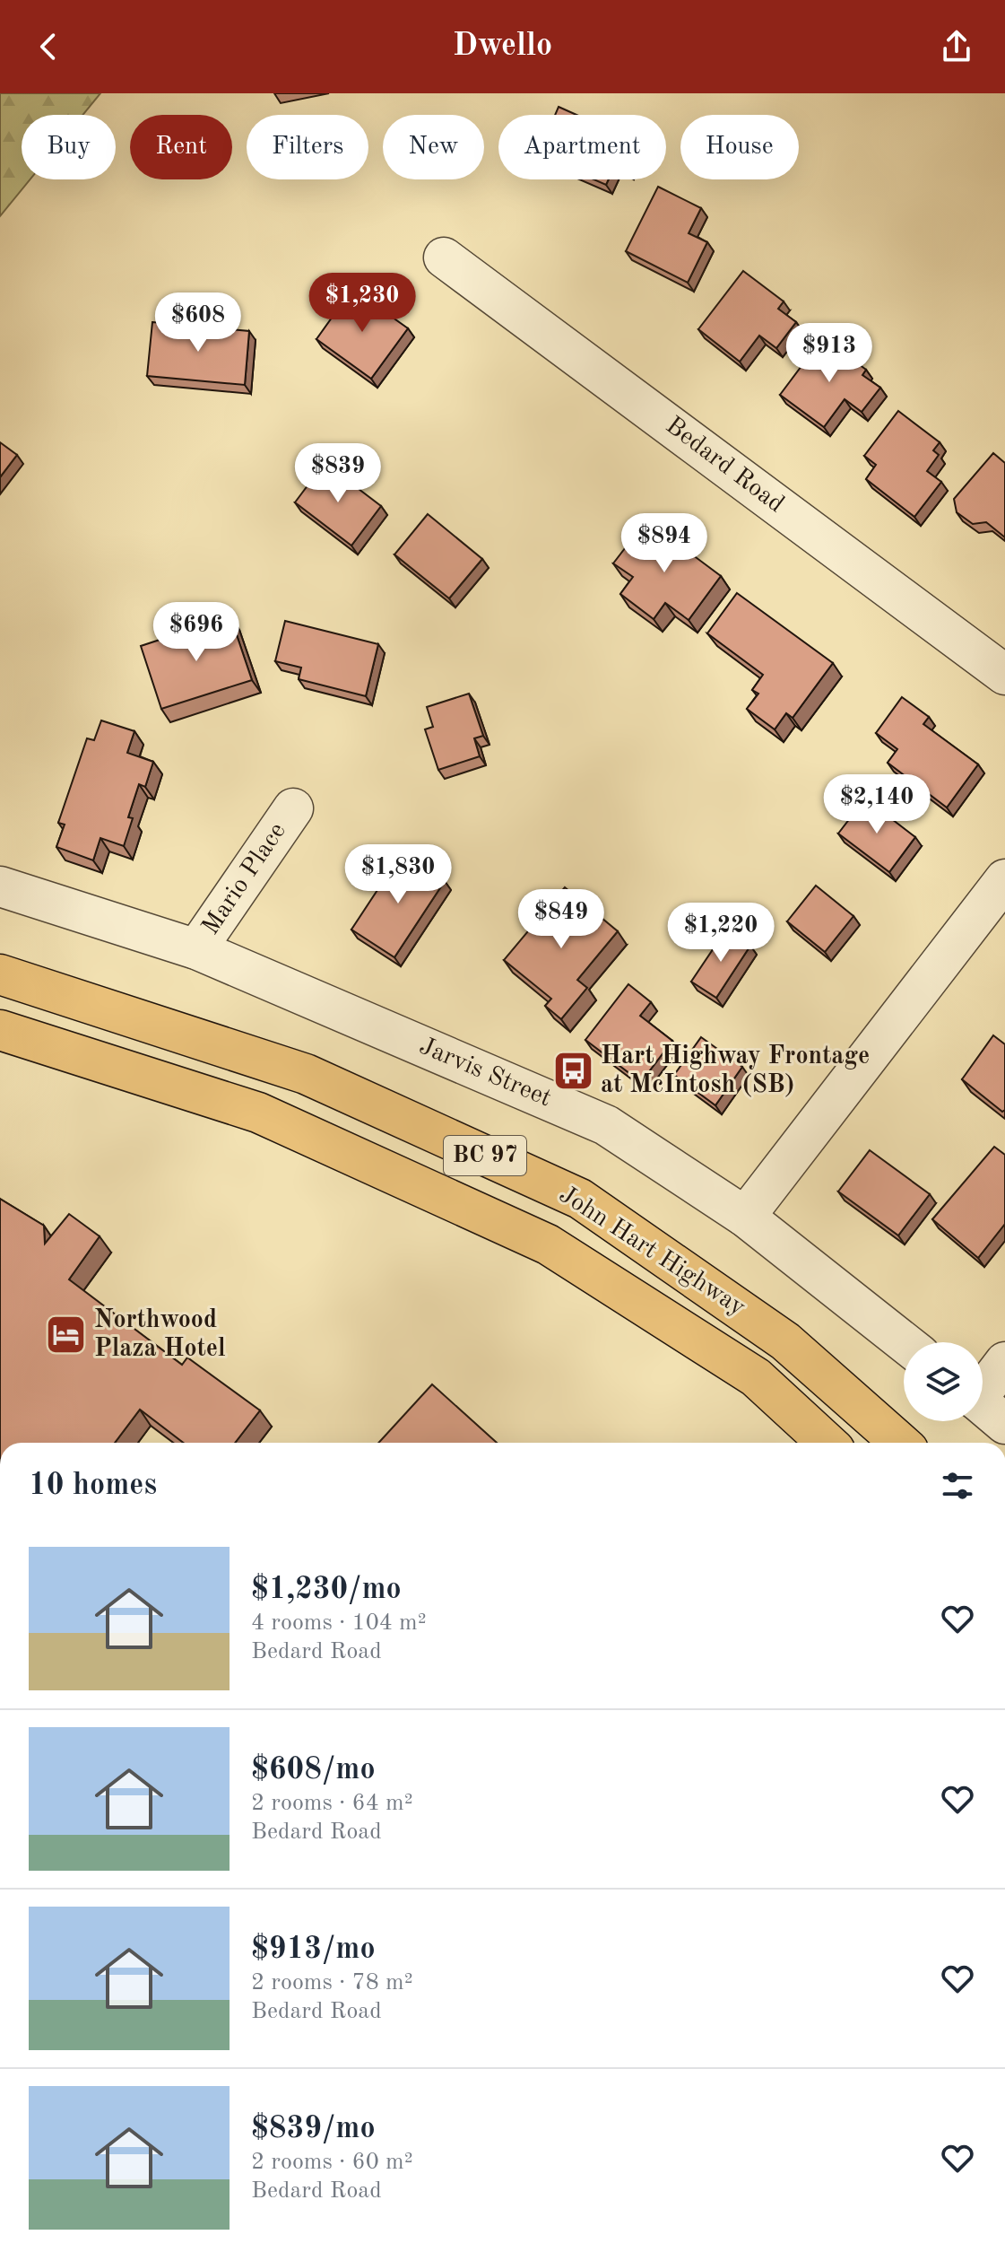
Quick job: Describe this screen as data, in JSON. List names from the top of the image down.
{
  "streets": {
    "highway": ["BC 97", "John Hart Highway"],
    "street": ["Bedard Road", "Mario Place", "Jarvis Street"]
  },
  "crossings": [
    ["Mario Place", "Jarvis Street"]
  ],
  "places": {
    "bus stop": ["Hart Highway Frontage at McIntosh (SB)"],
    "hotel": ["Northwood Plaza Hotel"]
  },
  "page": {
    "header": "Dwello",
    "chip": [
      "Buy",
      "Rent",
      "Filters",
      "New",
      "Apartment",
      "House"
    ],
    "price": [
      "$1,230",
      "$608",
      "$913",
      "$839",
      "$894",
      "$696",
      "$2,140",
      "$1,830",
      "$849",
      "$1,220"
    ],
    "heading": "10 homes",
    "list": [
      {
        "name": "$1,230/mo",
        "note": "4 rooms · 104 m² · Bedard Road"
      },
      {
        "name": "$608/mo",
        "note": "2 rooms · 64 m² · Bedard Road"
      },
      {
        "name": "$913/mo",
        "note": "2 rooms · 78 m² · Bedard Road"
      },
      {
        "name": "$839/mo",
        "note": "2 rooms · 60 m² · Bedard Road"
      }
    ]
  }
}
